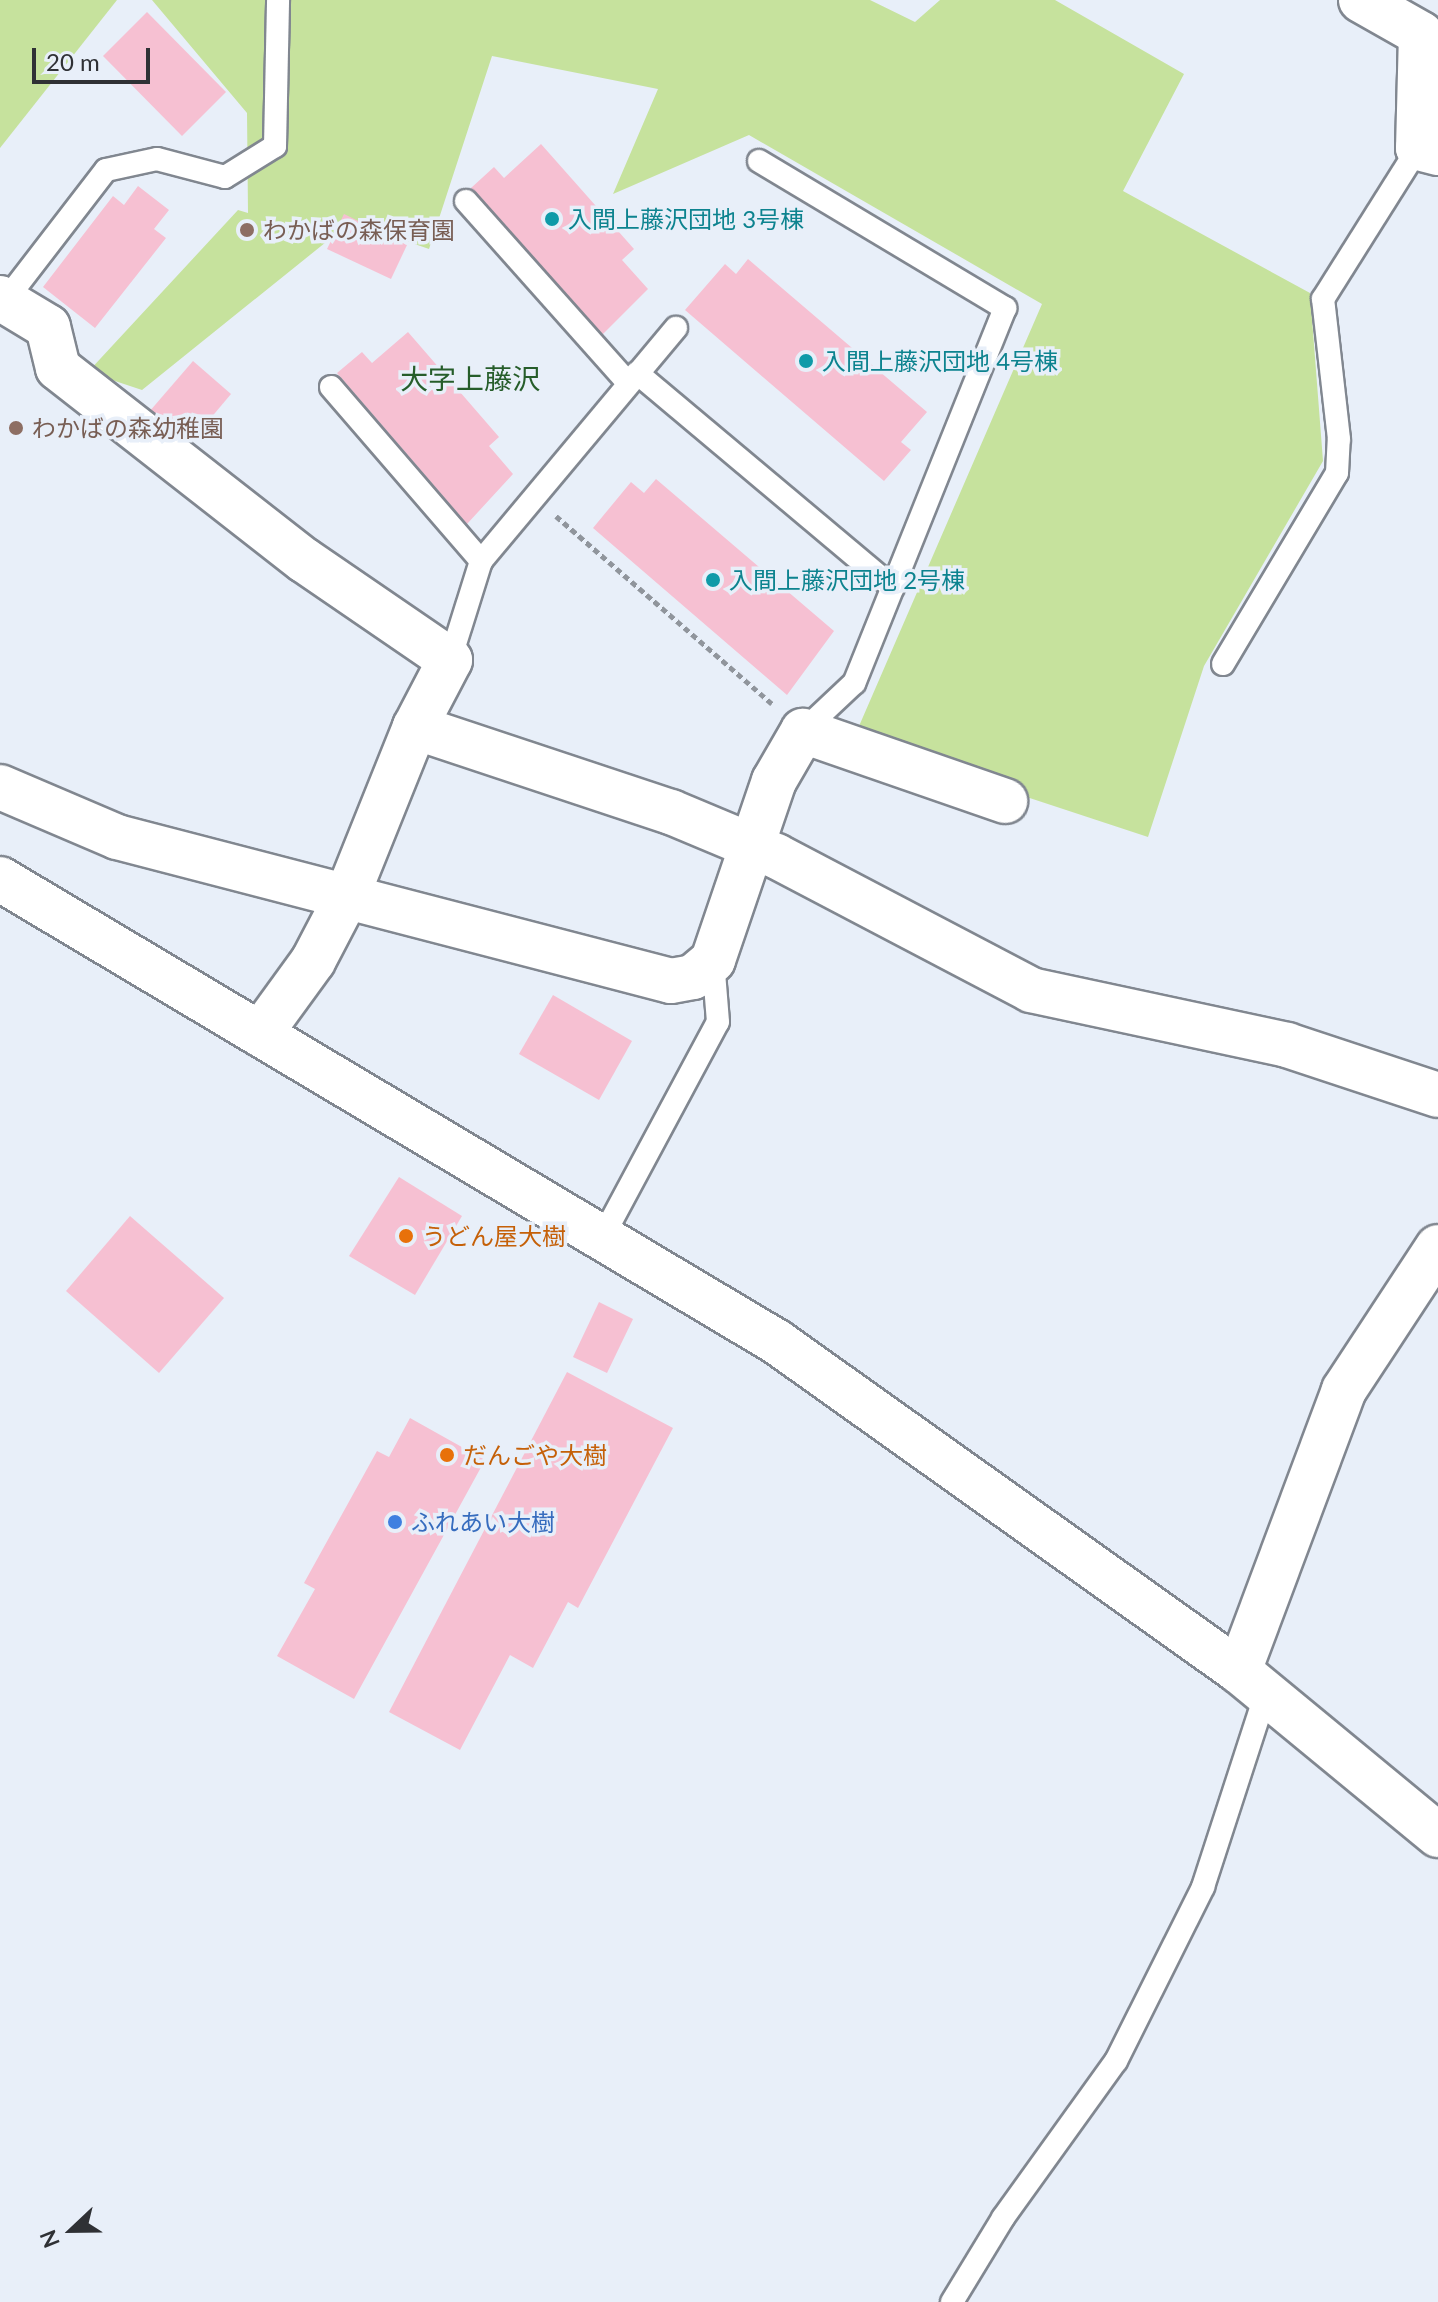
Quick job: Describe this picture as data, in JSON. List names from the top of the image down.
{
  "districts": ["大字上藤沢"],
  "places": [
    "入間上藤沢団地 3号棟",
    "わかばの森保育園",
    "入間上藤沢団地 4号棟",
    "わかばの森幼稚園",
    "入間上藤沢団地 2号棟",
    "うどん屋大樹",
    "だんごや大樹",
    "ふれあい大樹"
  ],
  "scale_bar": "20 m",
  "north": "left"
}
